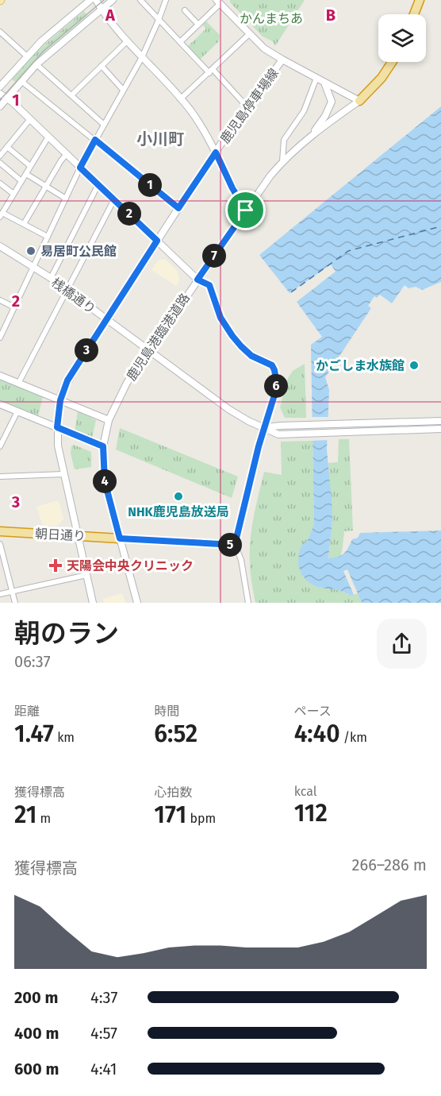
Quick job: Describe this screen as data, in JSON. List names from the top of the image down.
{
  "streets": {
    "highway": ["朝日通り"],
    "main road": ["鹿児島停車場線"],
    "street": ["桟橋通り", "鹿児島港臨港道路"]
  },
  "crossings": [
    ["鹿児島停車場線", "桟橋通り"],
    ["鹿児島停車場線", "朝日通り"],
    ["桟橋通り", "鹿児島港臨港道路"],
    ["鹿児島港臨港道路", "朝日通り"]
  ],
  "districts": ["小川町"],
  "parks": ["かんまちあ"],
  "places": {
    "other": ["易居町公民館", "かごしま水族館", "NHK鹿児島放送局"],
    "health": ["天陽会中央クリニック"]
  },
  "page": {
    "pins": [
      "1",
      "2",
      "7",
      "3",
      "6",
      "4",
      "5"
    ],
    "heading": ["朝のラン", "06:37"],
    "stats": [
      ["距離", "1.47 km"],
      ["時間", "6:52"],
      ["ペース", "4:40 /km"],
      ["獲得標高", "21 m"],
      ["心拍数", "171 bpm"],
      ["kcal", "112"]
    ],
    "chart": ["獲得標高", "266–286 m"],
    "list": [
      {
        "name": "200 m",
        "note": "4:37"
      },
      {
        "name": "400 m",
        "note": "4:57"
      },
      {
        "name": "600 m",
        "note": "4:41"
      }
    ]
  },
  "grid": {
    "columns": ["A", "B"],
    "rows": ["1", "2", "3"]
  }
}
